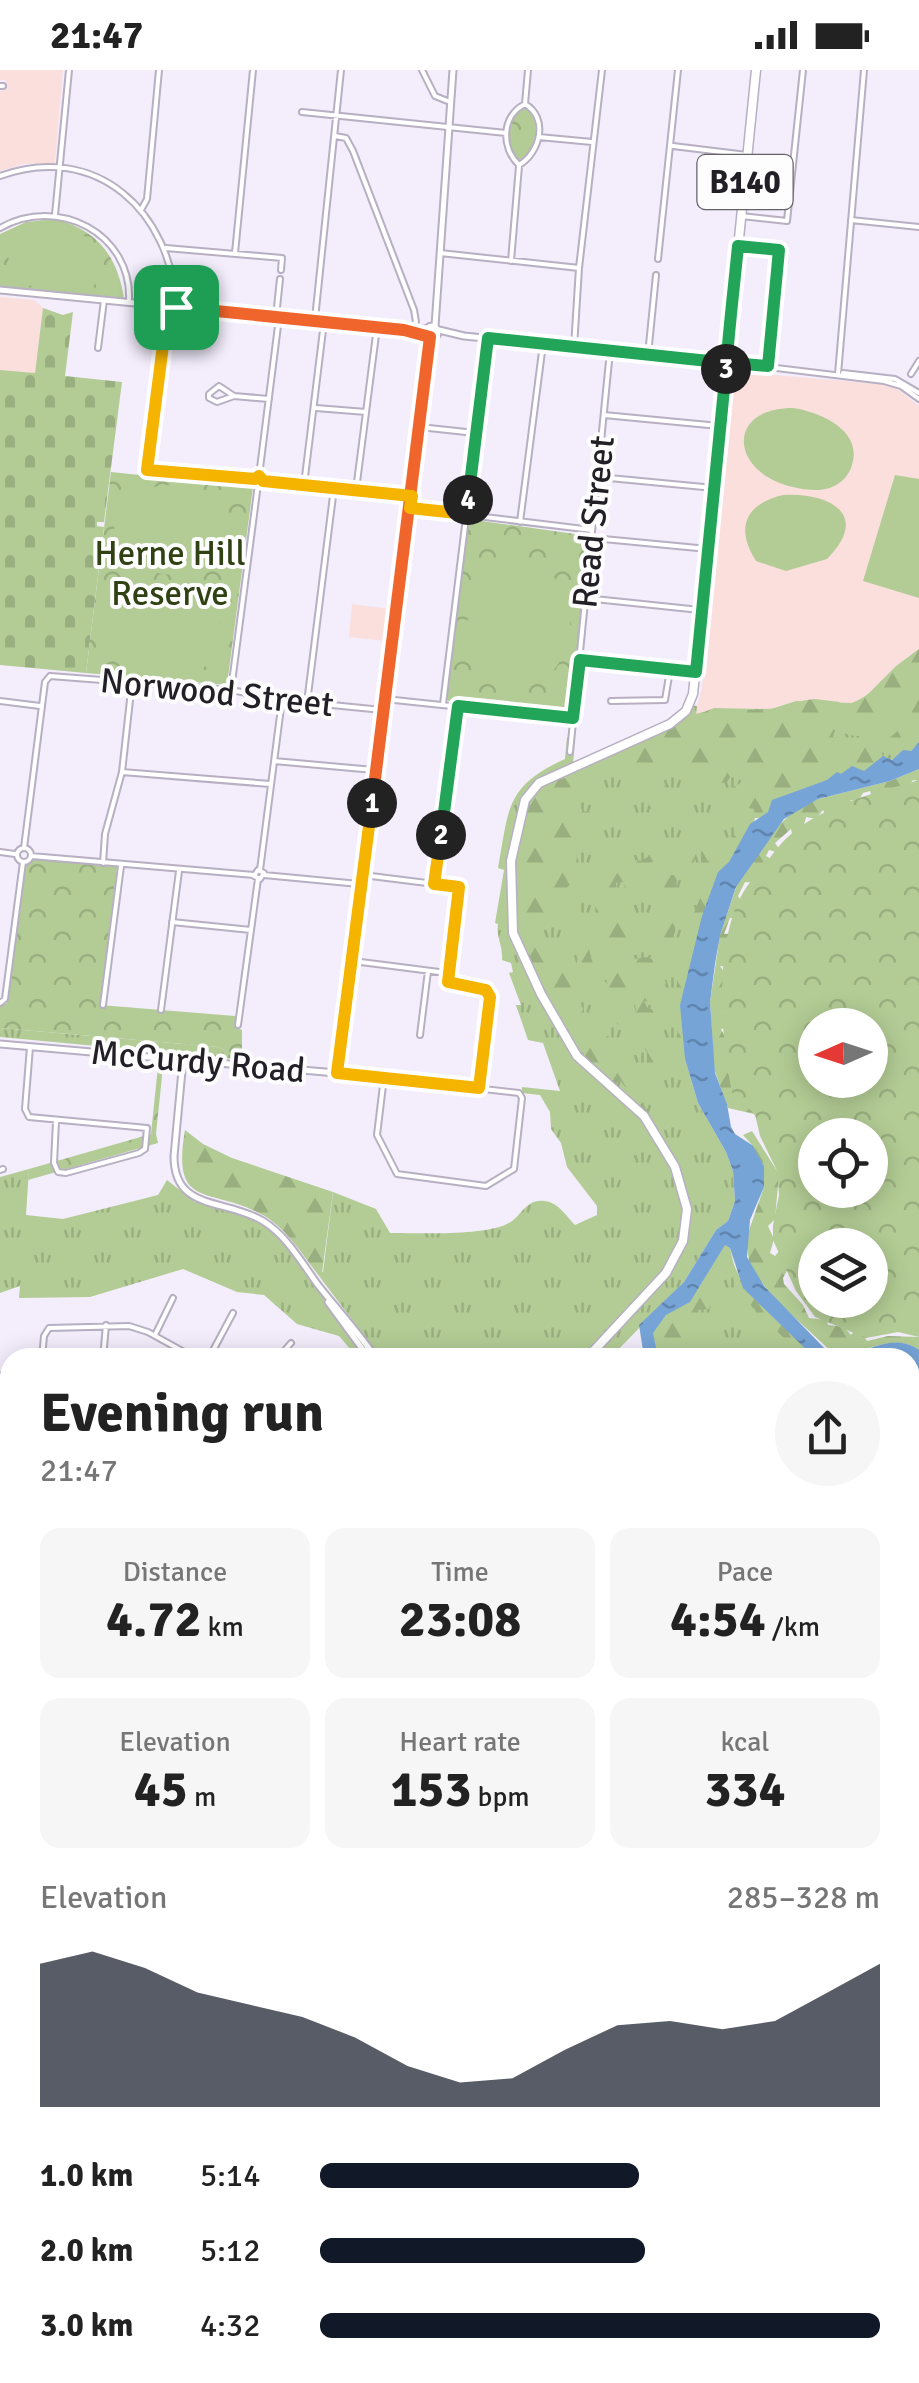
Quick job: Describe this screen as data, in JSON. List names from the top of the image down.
{
  "streets": {
    "main road": ["B140"],
    "street": ["Read Street", "Norwood Street", "McCurdy Road"]
  },
  "parks": ["Herne Hill Reserve"],
  "north": "left",
  "page": {
    "status": "21:47",
    "pins": [
      "3",
      "4",
      "1",
      "2"
    ],
    "heading": ["Evening run", "21:47"],
    "stats": [
      ["Distance", "4.72 km"],
      ["Time", "23:08"],
      ["Pace", "4:54 /km"],
      ["Elevation", "45 m"],
      ["Heart rate", "153 bpm"],
      ["kcal", "334"]
    ],
    "chart": ["Elevation", "285–328 m"],
    "list": [
      {
        "name": "1.0 km",
        "note": "5:14"
      },
      {
        "name": "2.0 km",
        "note": "5:12"
      },
      {
        "name": "3.0 km",
        "note": "4:32"
      }
    ]
  }
}
